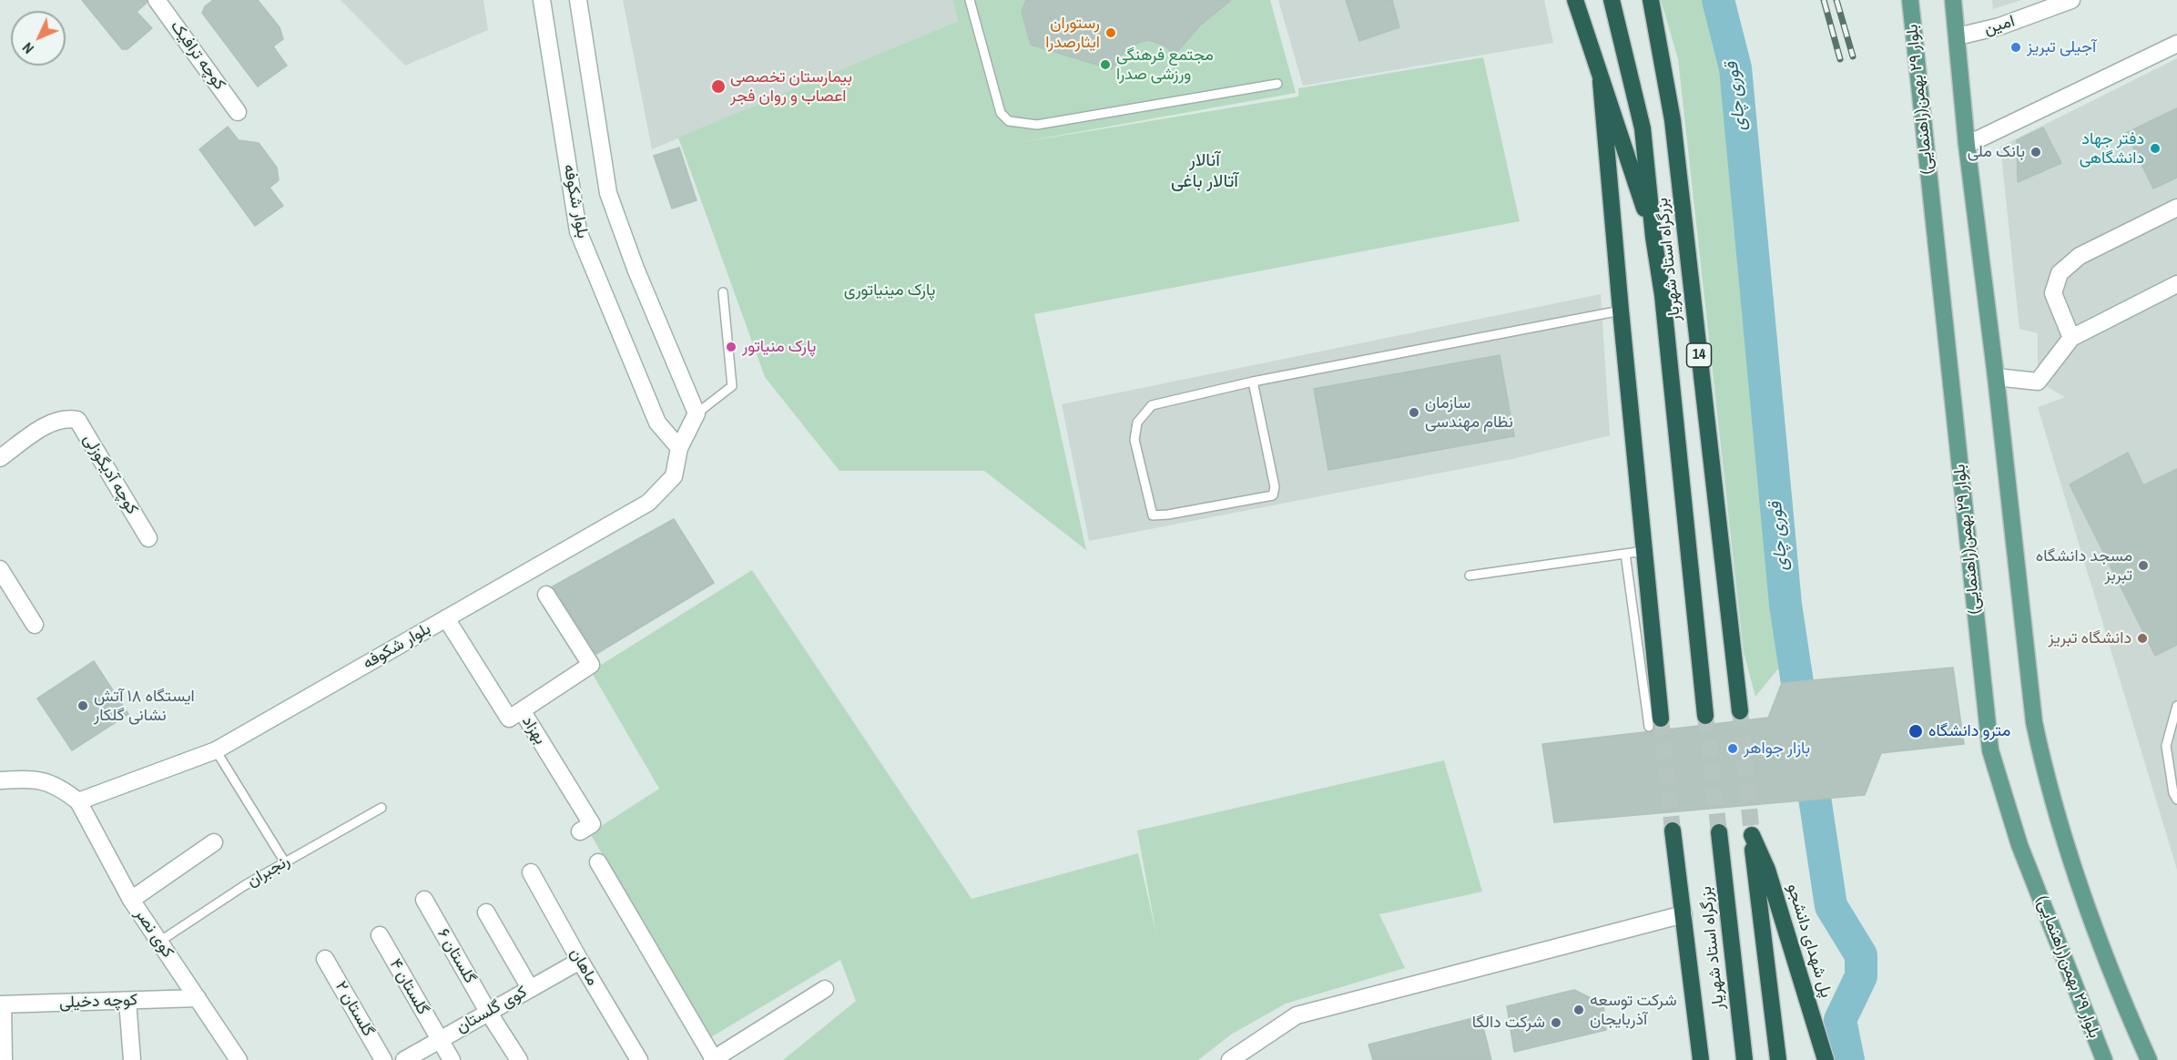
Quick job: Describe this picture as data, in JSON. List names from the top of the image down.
{
  "streets": {
    "highway": ["بزرگراه استاد شهریار", "14", "پل شهدای دانشجو"],
    "main road": ["بلوار ٢٩ بهمن(راهنمایی)"],
    "street": [
      "امین",
      "کوچه ترافیک",
      "بلوار شکوفه",
      "کوچه آدیگوزلی",
      "بهزاد",
      "کوی نصر",
      "گلستان ۶",
      "ماهان",
      "گلستان ۴",
      "کوچه دخیلی",
      "گلستان ۲",
      "کوی گلستان"
    ],
    "lane": ["رنجبران"]
  },
  "crossings": [
    ["بلوار شکوفه", "بهزاد"],
    ["بلوار شکوفه", "کوی نصر"],
    ["رنجبران", "کوی نصر"],
    ["کوی نصر", "کوچه دخیلی"],
    ["گلستان ۶", "کوی گلستان"],
    ["ماهان", "کوی گلستان"],
    ["گلستان ۴", "کوی گلستان"]
  ],
  "districts": ["آنالار آتالار باغی"],
  "water": ["قوری چای"],
  "parks": ["پارک مینیاتوری"],
  "places": [
    "رستوران ایثارصدرا",
    "آجیلی تبریز",
    "مجتمع فرهنگی ورزشی صدرا",
    "بیمارستان تخصصی اعصاب و روان فجر",
    "دفتر جهاد دانشگاهی",
    "بانک ملی",
    "پارک منیاتور",
    "سازمان نظام مهندسی",
    "مسجد دانشگاه تبربز",
    "دانشگاه تبریز",
    "ایستگاه ۱۸ آتش نشانی گلکار",
    "مترو دانشگاه",
    "بازار جواهر",
    "شرکت توسعه آذربایجان",
    "شرکت دالگا"
  ],
  "north": "bottom left"
}
